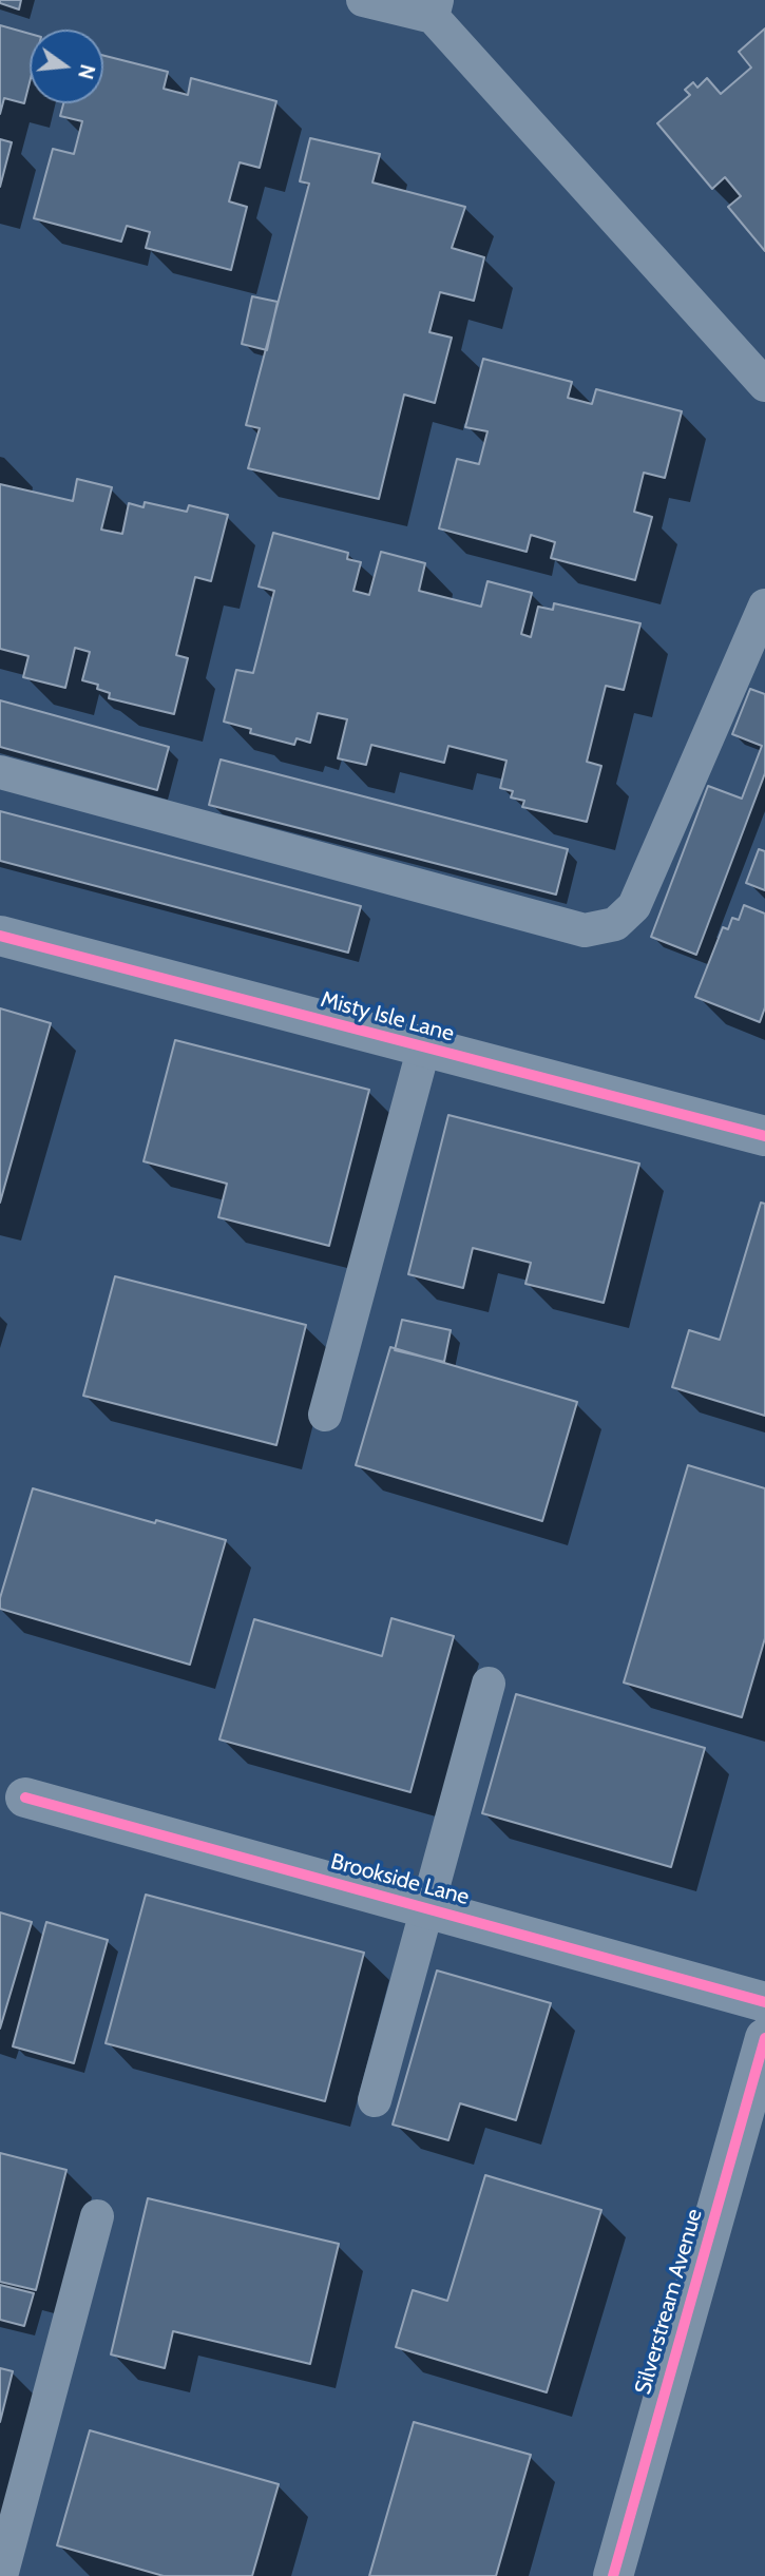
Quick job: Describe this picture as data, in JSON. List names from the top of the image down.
{
  "streets": {
    "street": ["Misty Isle Lane", "Brookside Lane", "Silverstream Avenue"]
  },
  "north": "right"
}
